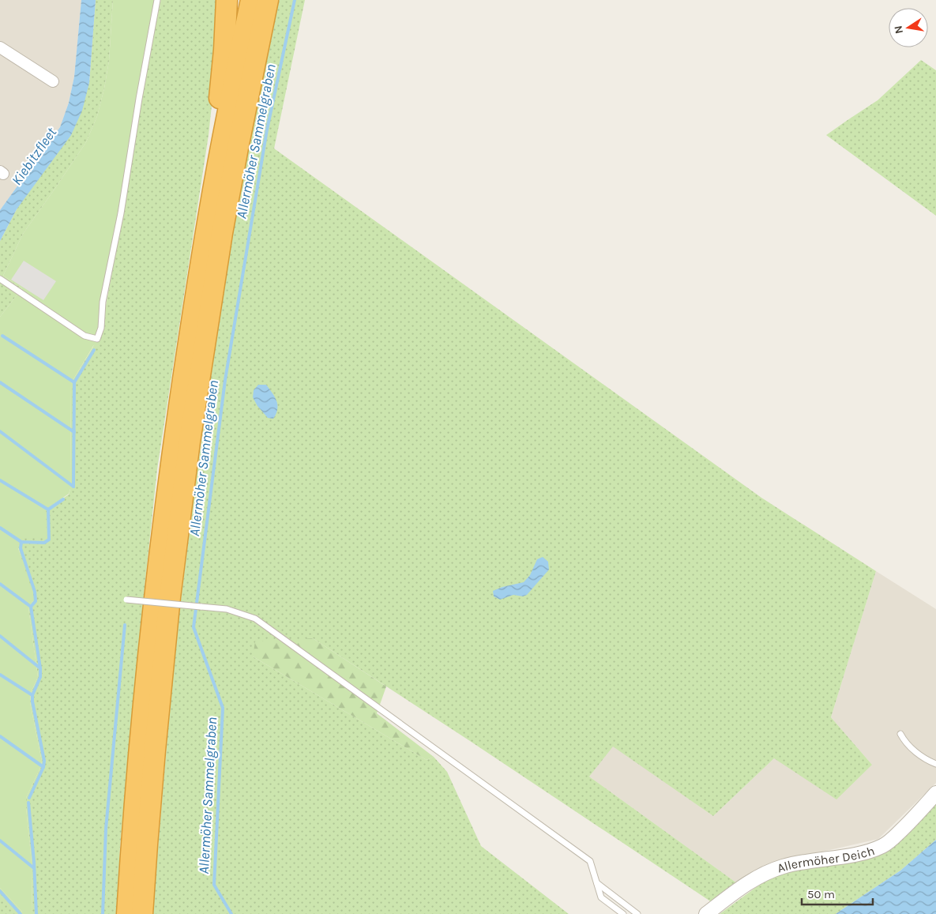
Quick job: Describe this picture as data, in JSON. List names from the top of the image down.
{
  "streets": {
    "street": ["Allermöher Deich"]
  },
  "water": ["Allermöher Sammelgraben", "Kiebitzfleet"],
  "scale_bar": "50 m",
  "north": "left"
}
